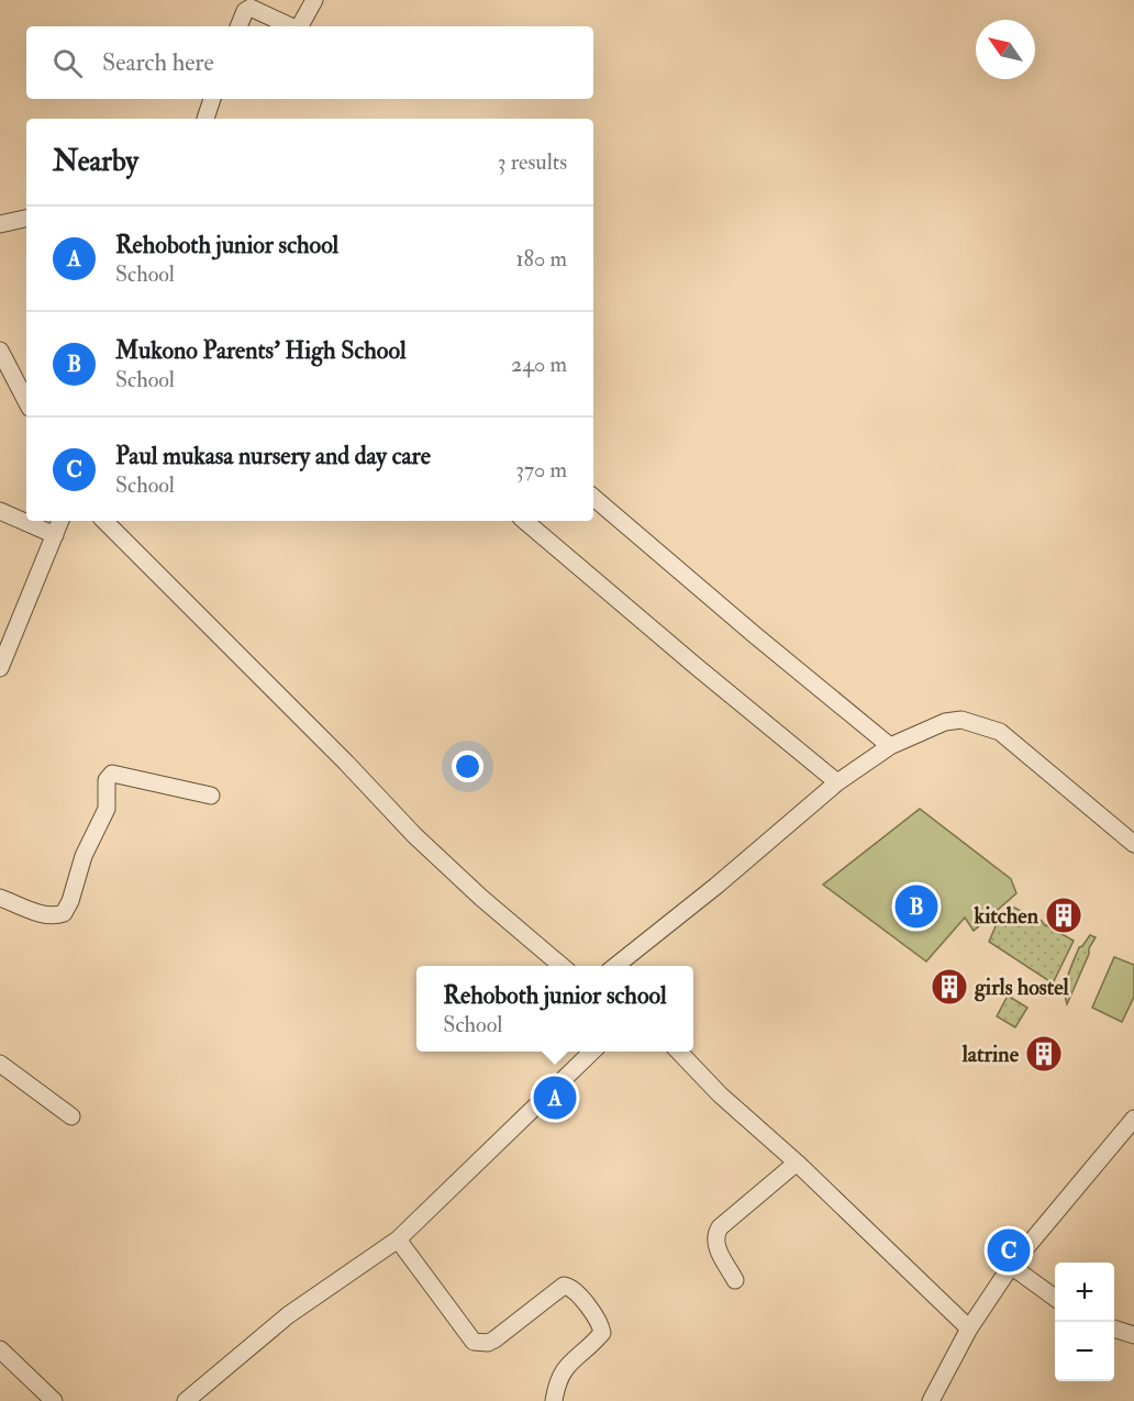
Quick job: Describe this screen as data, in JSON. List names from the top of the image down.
{
  "places": {
    "building": ["kitchen", "girls hostel", "latrine"]
  },
  "north": "top left",
  "page": {
    "search": "Search here",
    "heading": ["Nearby", "3 results"],
    "list": [
      {
        "mark": "A",
        "name": "Rehoboth junior school",
        "note": "School",
        "value": "180 m"
      },
      {
        "mark": "B",
        "name": "Mukono Parents' High School",
        "note": "School",
        "value": "240 m"
      },
      {
        "mark": "C",
        "name": "Paul mukasa nursery and day care",
        "note": "School",
        "value": "370 m"
      }
    ],
    "pins": ["B", "A", "C"],
    "popup": ["Rehoboth junior school", "School"],
    "map_buttons": ["+", "−"]
  }
}
